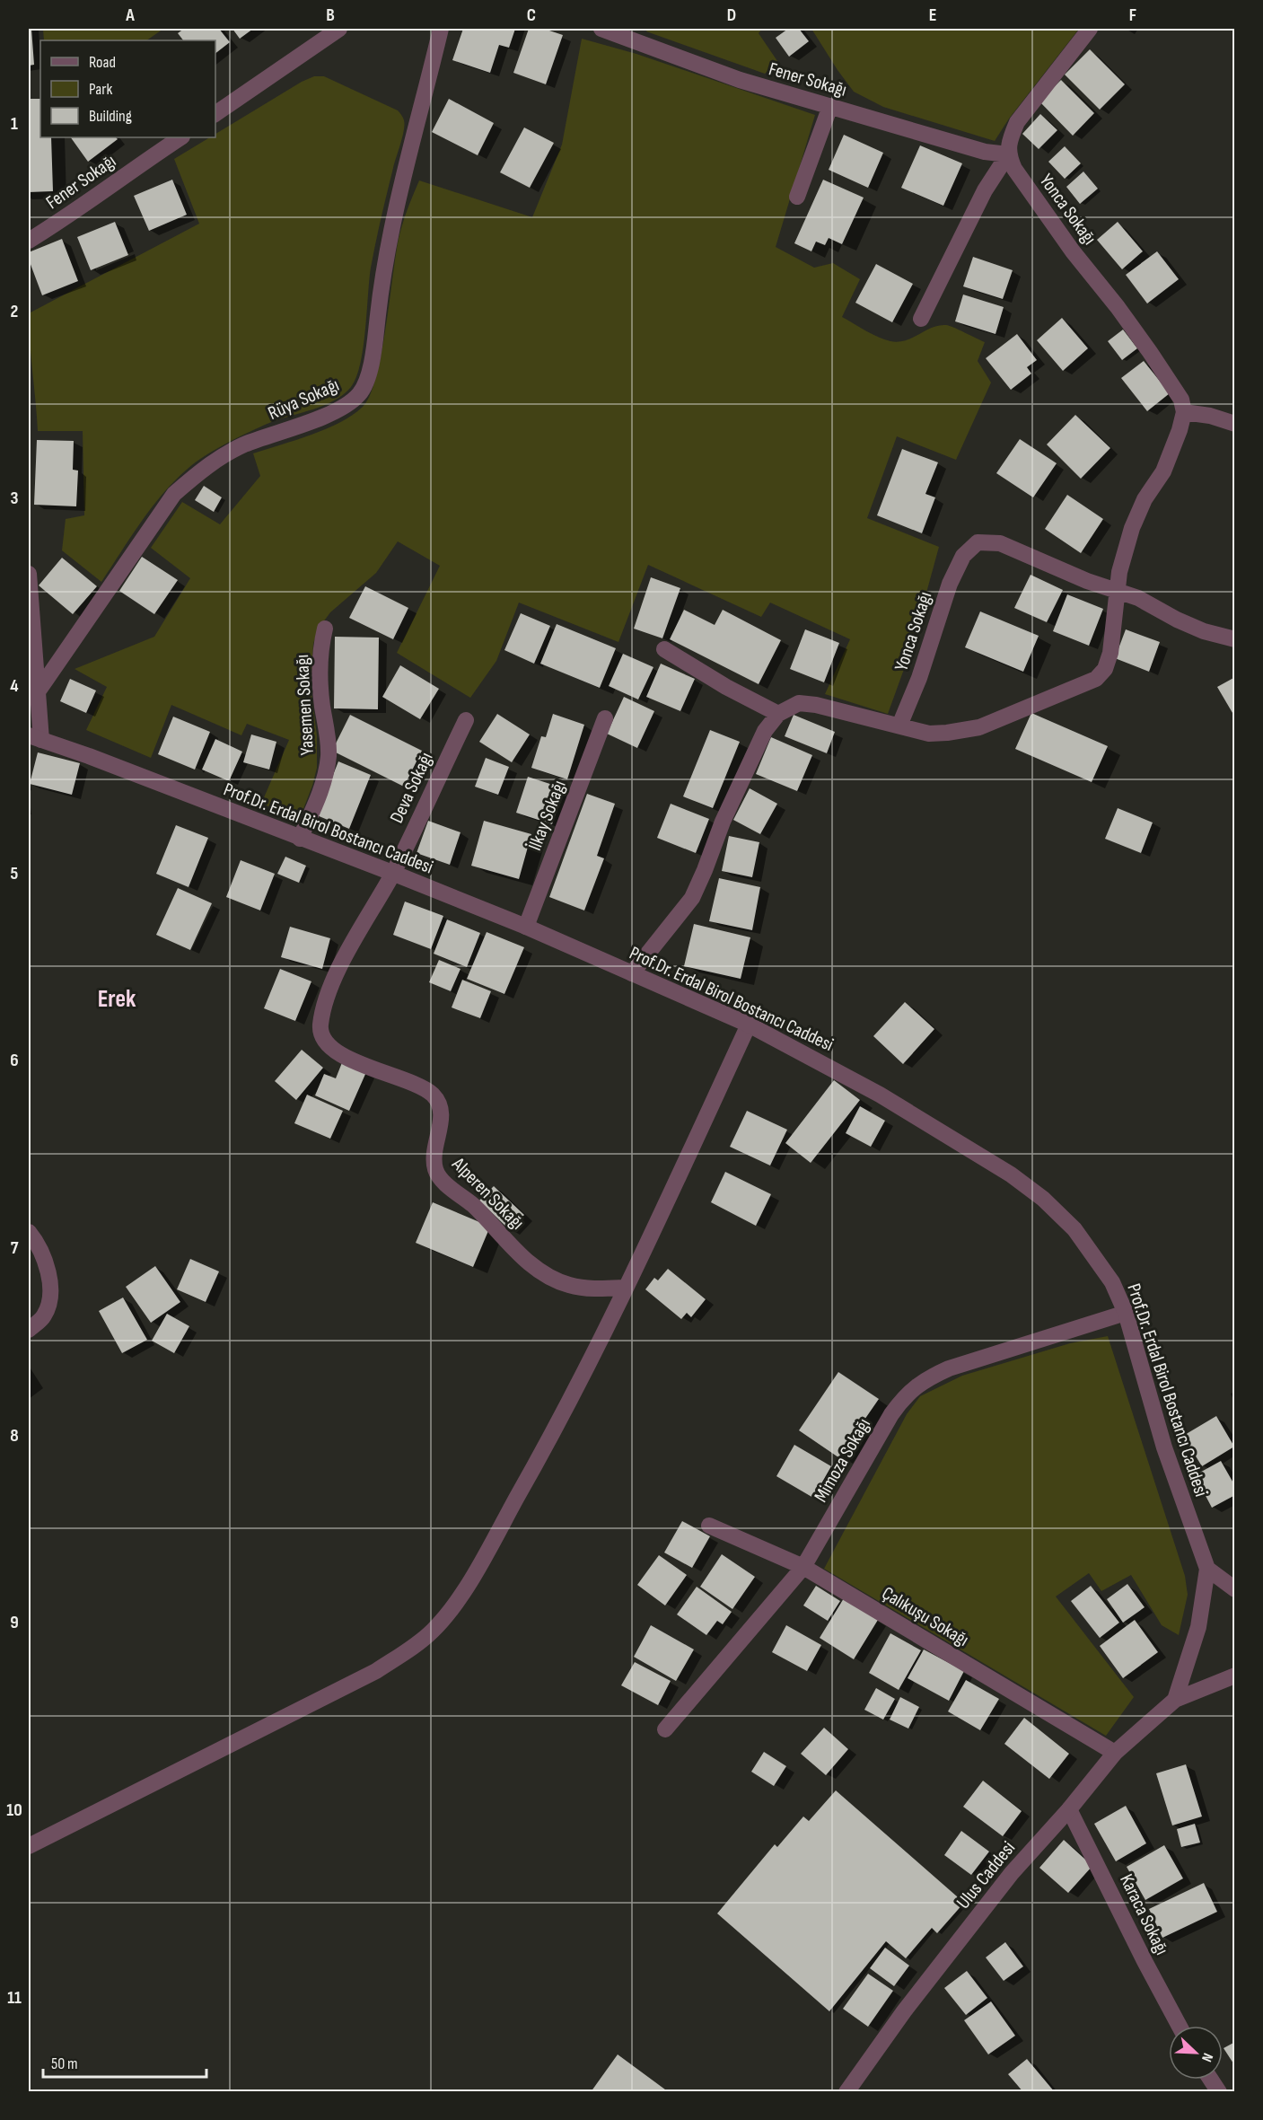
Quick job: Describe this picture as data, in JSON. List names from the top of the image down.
{
  "streets": {
    "street": [
      "Fener Sokağı",
      "Yonca Sokağı",
      "Rüya Sokağı",
      "Yasemen Sokağı",
      "Deva Sokağı",
      "İlkay Sokağı",
      "Prof.Dr. Erdal Birol Bostancı Caddesi",
      "Alperen Sokağı",
      "Mimoza Sokağı",
      "Çalıkuşu Sokağı",
      "Ulus Caddesi",
      "Karaca Sokağı"
    ]
  },
  "crossings": [
    ["Fener Sokağı", "Yonca Sokağı"],
    ["Yasemen Sokağı", "Prof.Dr. Erdal Birol Bostancı Caddesi"],
    ["Deva Sokağı", "Prof.Dr. Erdal Birol Bostancı Caddesi"],
    ["Deva Sokağı", "Alperen Sokağı"],
    ["İlkay Sokağı", "Prof.Dr. Erdal Birol Bostancı Caddesi"],
    ["Prof.Dr. Erdal Birol Bostancı Caddesi", "Alperen Sokağı"],
    ["Prof.Dr. Erdal Birol Bostancı Caddesi", "Mimoza Sokağı"],
    ["Mimoza Sokağı", "Çalıkuşu Sokağı"],
    ["Çalıkuşu Sokağı", "Ulus Caddesi"],
    ["Ulus Caddesi", "Karaca Sokağı"]
  ],
  "districts": ["Erek"],
  "legend": ["Road", "Park", "Building"],
  "scale_bar": "50 m",
  "north": "bottom right",
  "grid": {
    "columns": [
      "A",
      "B",
      "C",
      "D",
      "E",
      "F"
    ],
    "rows": [
      "1",
      "2",
      "3",
      "4",
      "5",
      "6",
      "7",
      "8",
      "9",
      "10",
      "11"
    ]
  }
}
